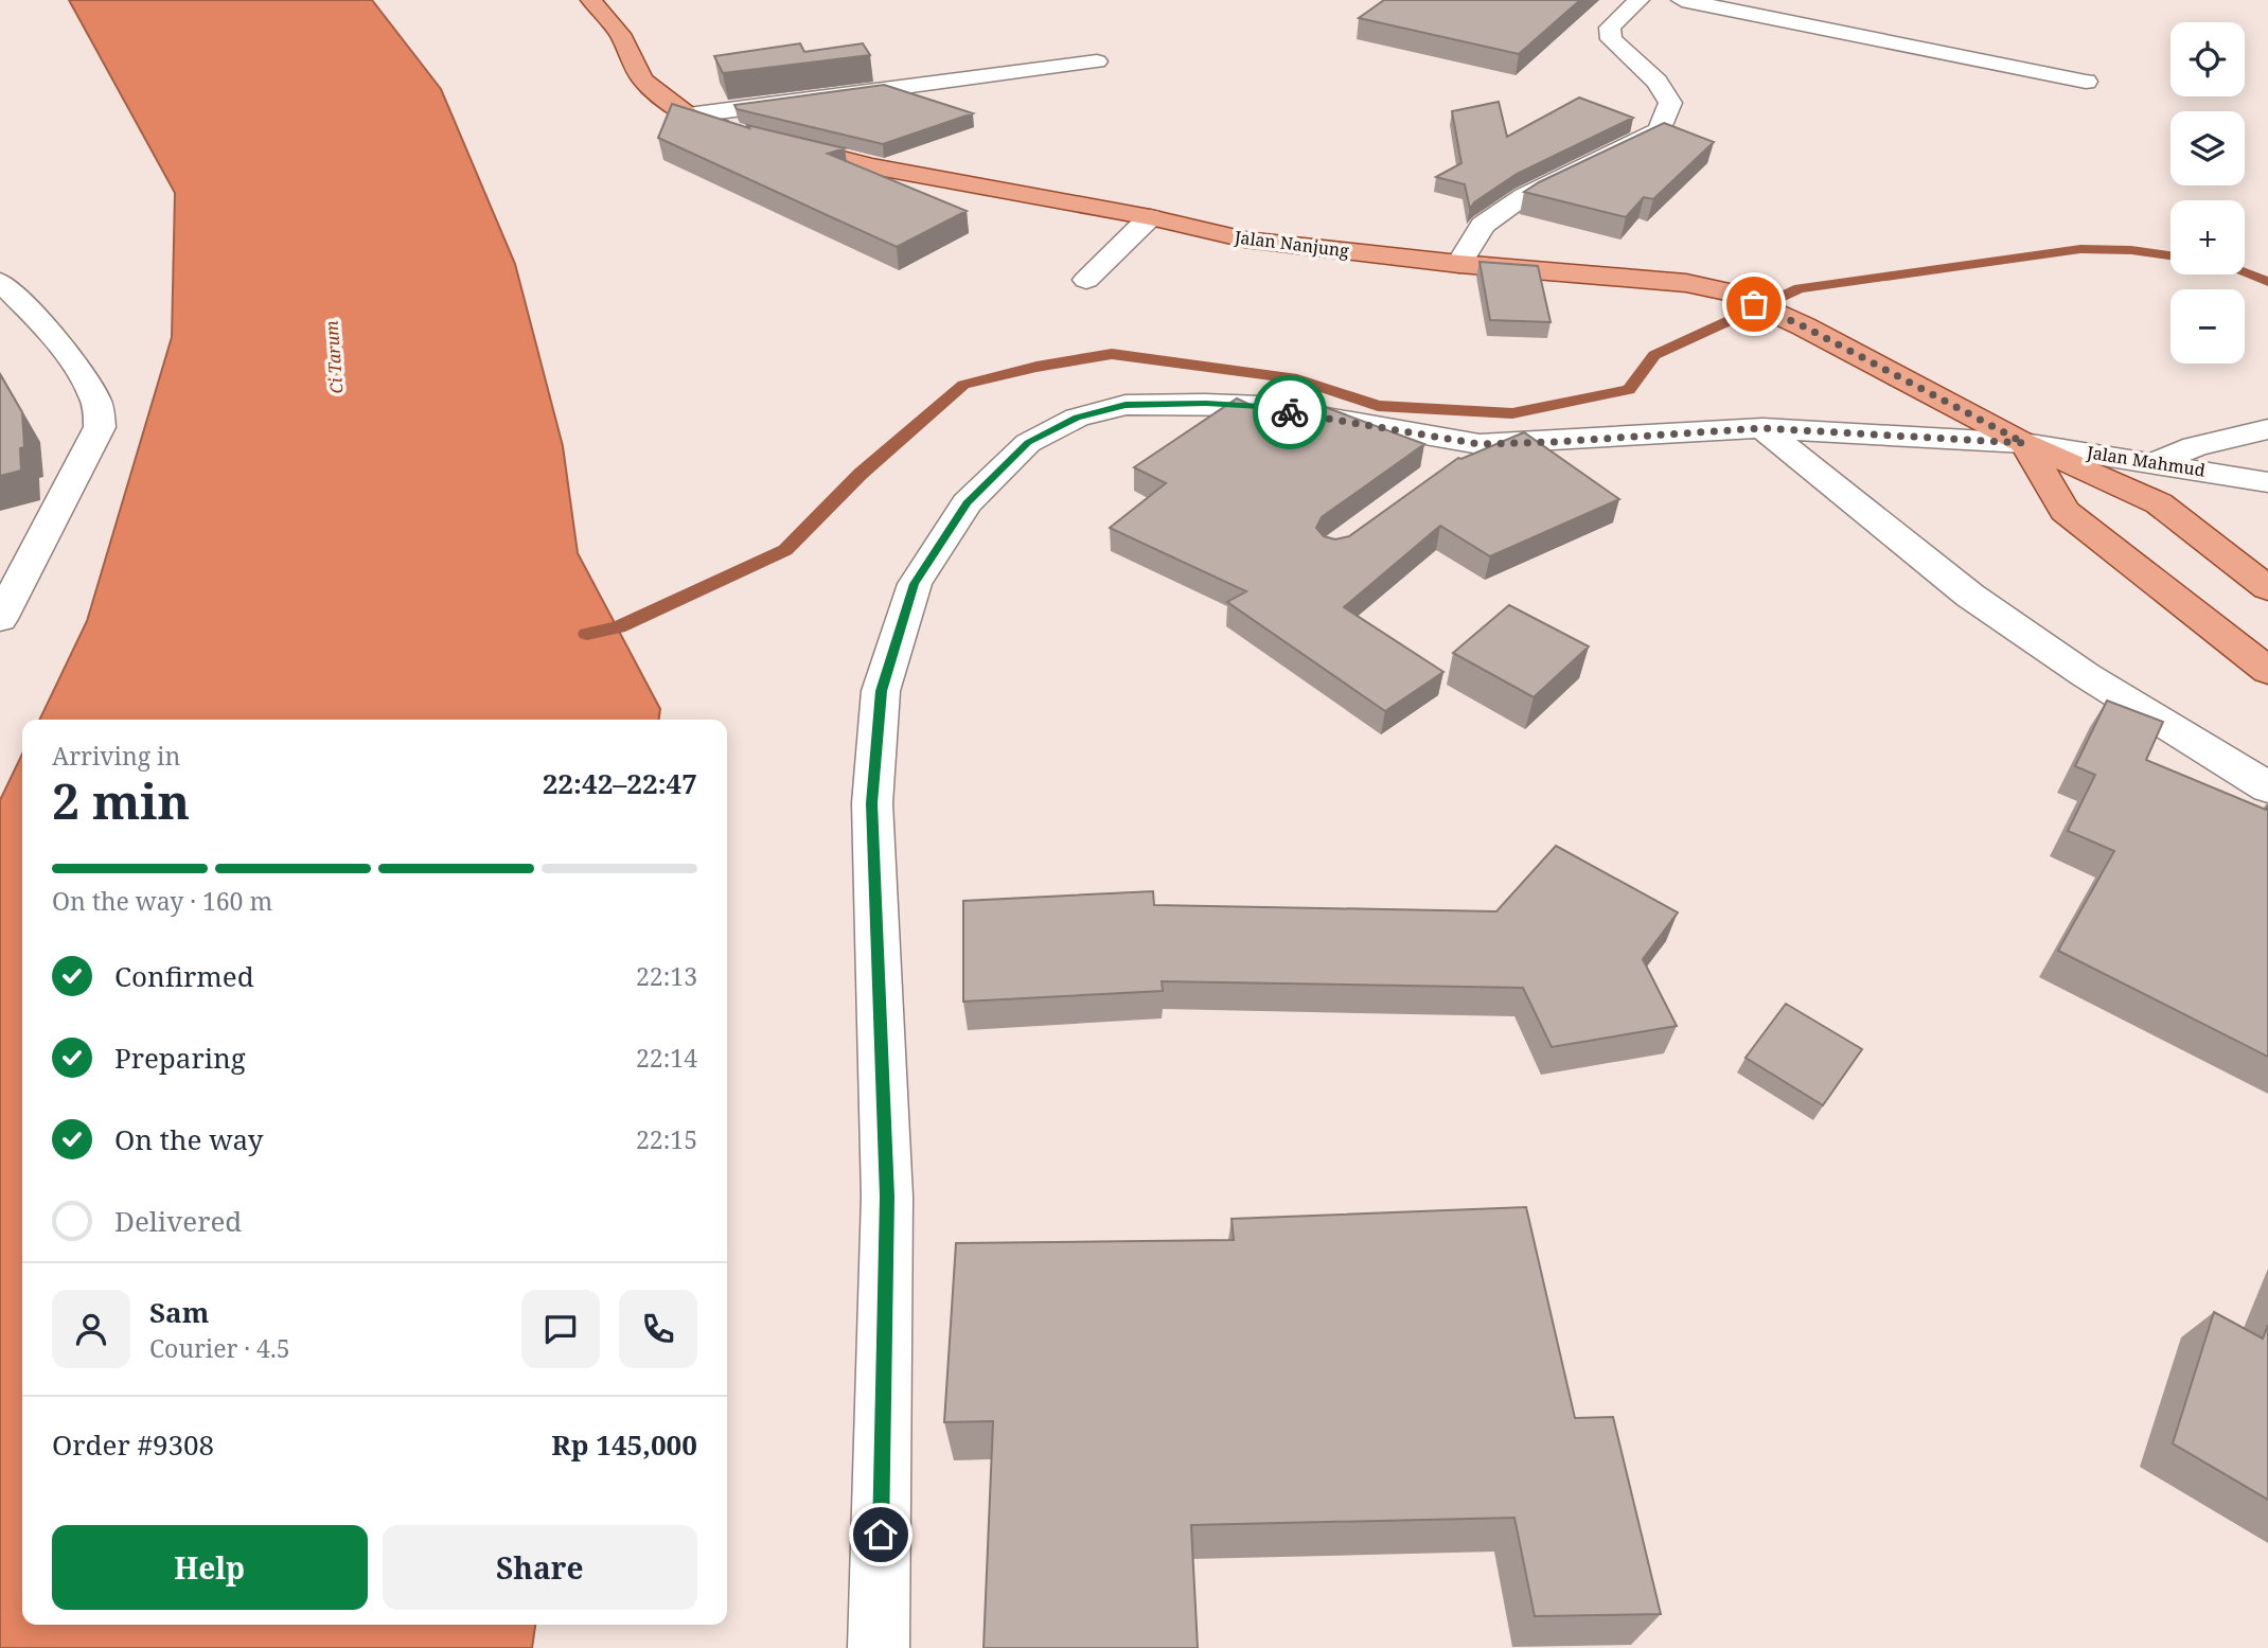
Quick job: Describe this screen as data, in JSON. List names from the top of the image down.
{
  "streets": {
    "main road": ["Jalan Nanjung"],
    "street": ["Jalan Mahmud"]
  },
  "crossings": [
    ["Jalan Nanjung", "Jalan Mahmud"]
  ],
  "water": ["Ci Tarum"],
  "page": {
    "map_buttons": ["+", "−"],
    "heading": ["2 min", "Arriving in", "22:42–22:47"],
    "panel": [
      "Sam",
      "Courier · 4.5",
      "Order #9308",
      "Rp 145,000"
    ],
    "bar": "On the way · 160 m",
    "list": [
      ["Confirmed", "22:13"],
      ["Preparing", "22:14"],
      ["On the way", "22:15"],
      "Delivered"
    ],
    "buttons": ["Help", "Share"]
  }
}
